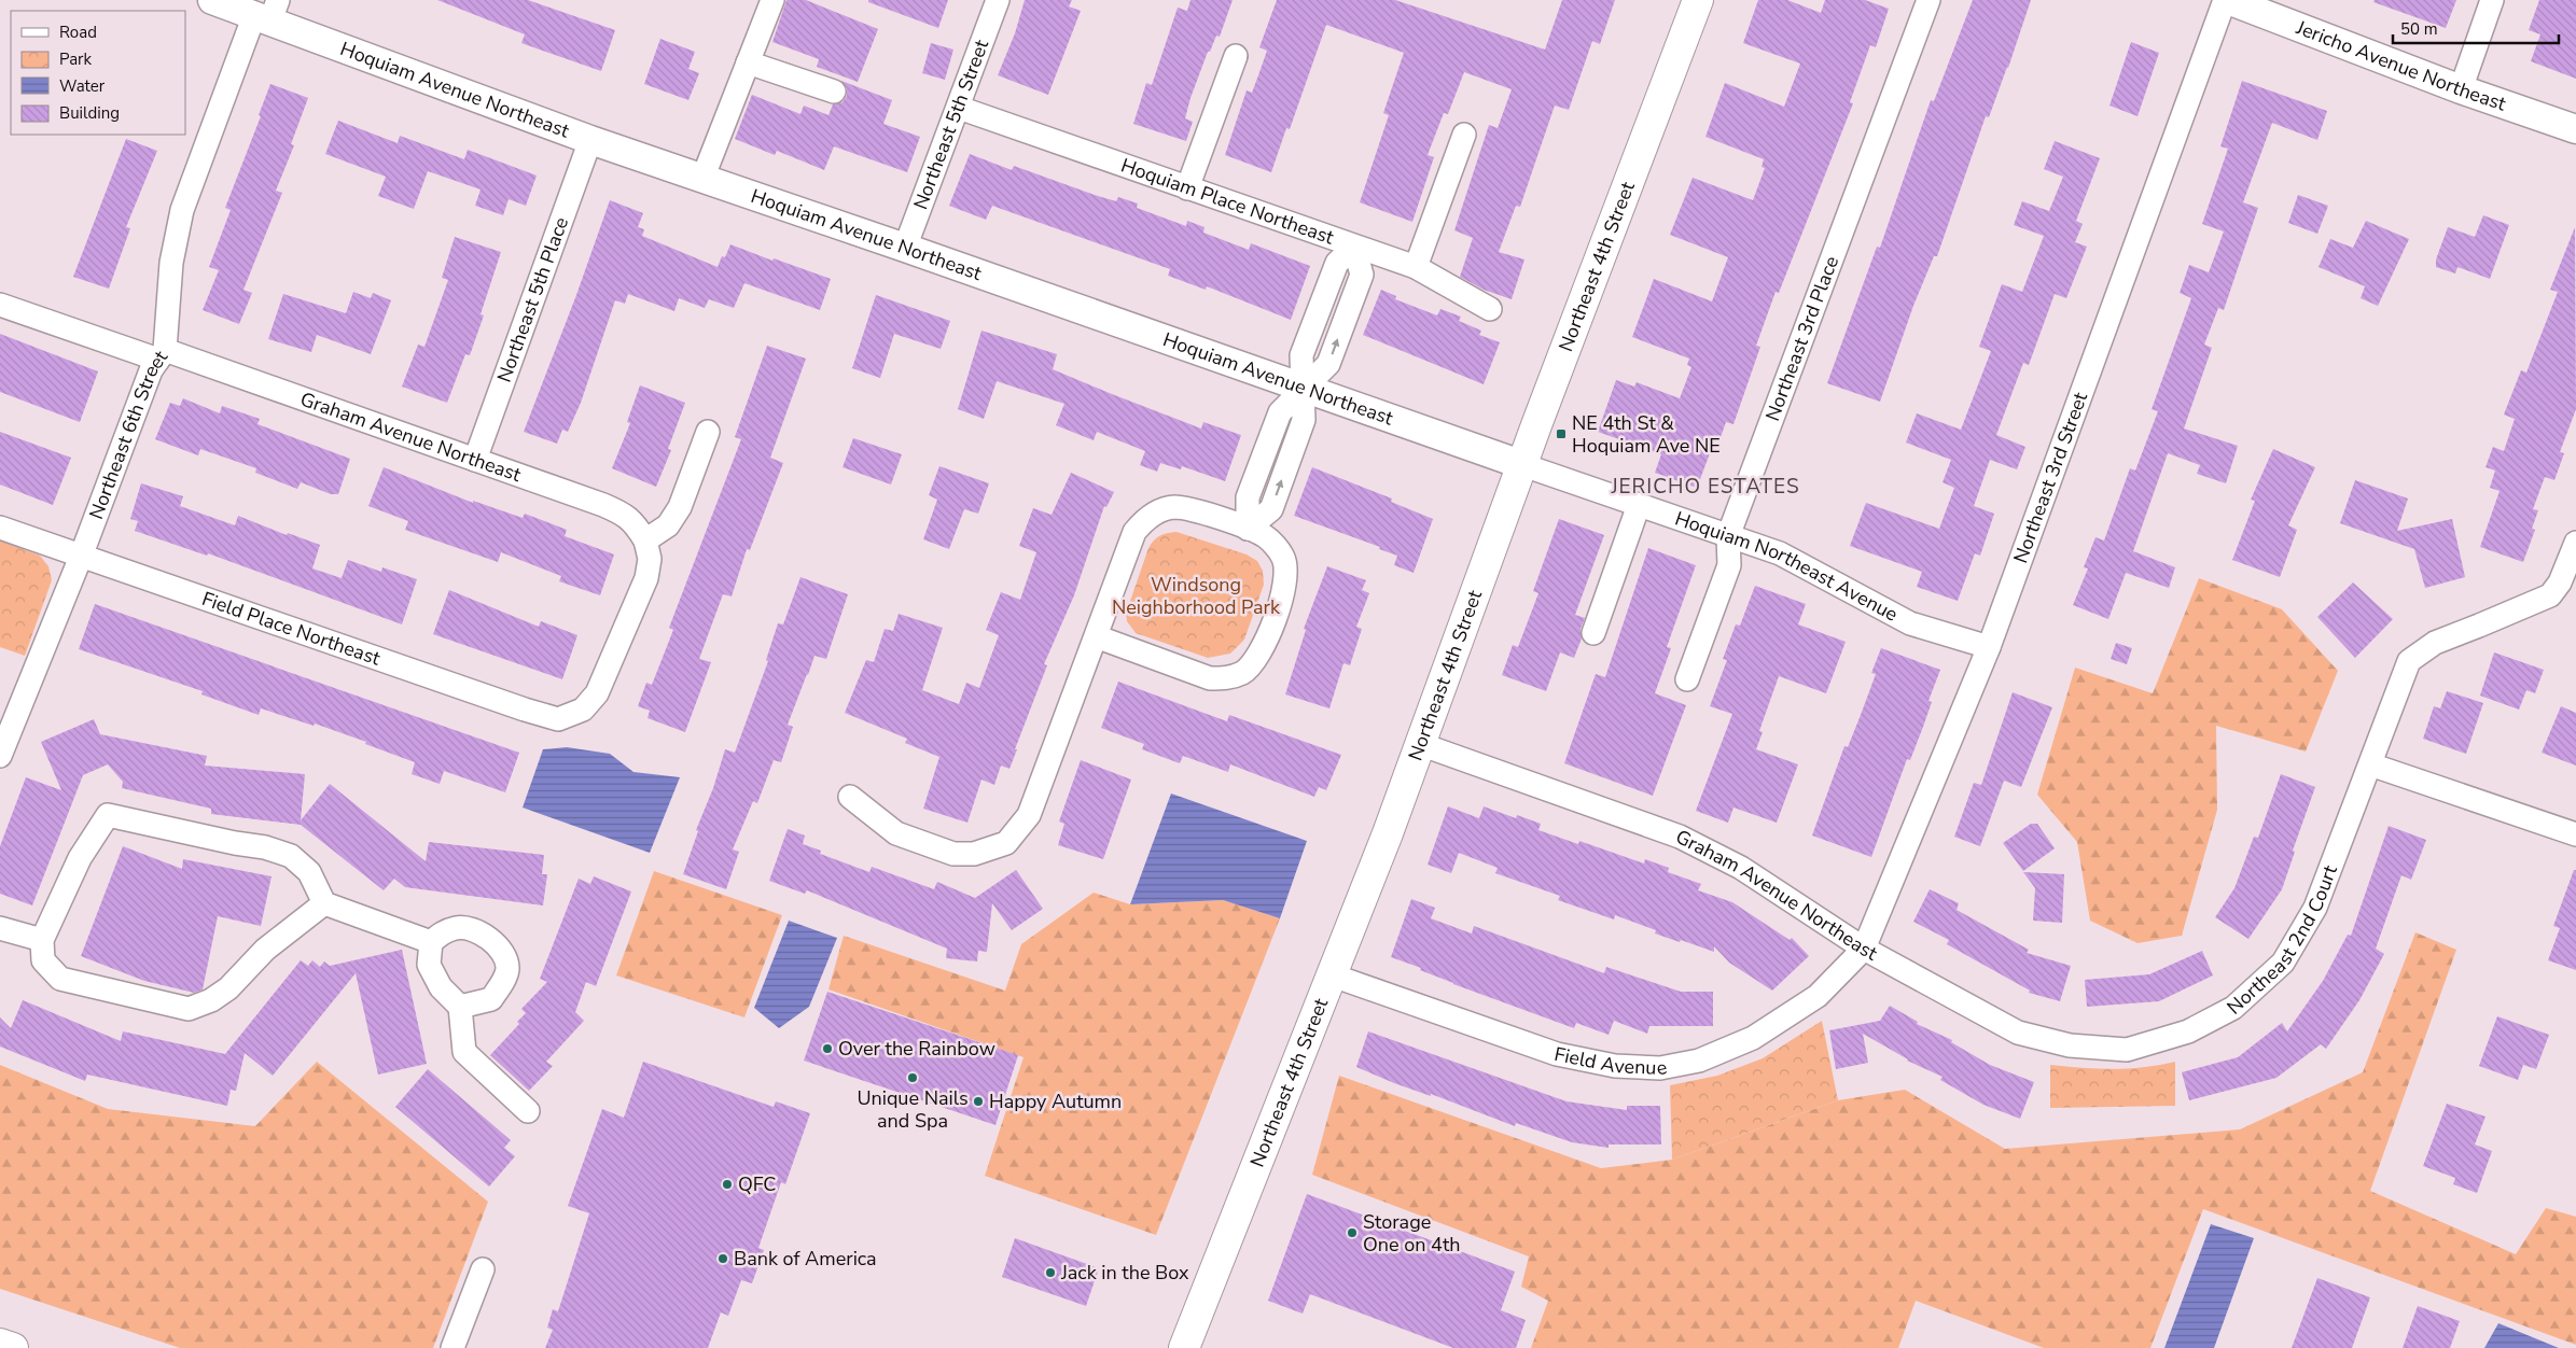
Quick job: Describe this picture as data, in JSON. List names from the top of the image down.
{
  "streets": {
    "main road": ["Northeast 4th Street"],
    "street": [
      "Jericho Avenue Northeast",
      "Hoquiam Avenue Northeast",
      "Northeast 5th Street",
      "Hoquiam Place Northeast",
      "Northeast 5th Place",
      "Northeast 3rd Place",
      "Northeast 6th Street",
      "Graham Avenue Northeast",
      "Northeast 3rd Street",
      "Hoquiam Northeast Avenue",
      "Field Place Northeast",
      "Northeast 2nd Court",
      "Field Avenue"
    ]
  },
  "crossings": [
    ["Jericho Avenue Northeast", "Northeast 3rd Street"],
    ["Hoquiam Avenue Northeast", "Northeast 5th Street"],
    ["Hoquiam Avenue Northeast", "Northeast 4th Street"],
    ["Hoquiam Avenue Northeast", "Northeast 5th Place"],
    ["Hoquiam Avenue Northeast", "Northeast 6th Street"],
    ["Hoquiam Avenue Northeast", "Hoquiam Northeast Avenue"],
    ["Northeast 5th Street", "Hoquiam Place Northeast"],
    ["Northeast 4th Street", "Graham Avenue Northeast"],
    ["Northeast 4th Street", "Hoquiam Northeast Avenue"],
    ["Northeast 4th Street", "Field Avenue"],
    ["Northeast 5th Place", "Graham Avenue Northeast"],
    ["Northeast 3rd Place", "Hoquiam Northeast Avenue"],
    ["Northeast 6th Street", "Graham Avenue Northeast"],
    ["Northeast 6th Street", "Field Place Northeast"],
    ["Graham Avenue Northeast", "Northeast 3rd Street"],
    ["Graham Avenue Northeast", "Field Place Northeast"],
    ["Graham Avenue Northeast", "Northeast 2nd Court"],
    ["Graham Avenue Northeast", "Field Avenue"],
    ["Northeast 3rd Street", "Hoquiam Northeast Avenue"],
    ["Northeast 3rd Street", "Field Avenue"]
  ],
  "districts": ["JERICHO ESTATES"],
  "parks": ["Windsong Neighborhood Park"],
  "places": {
    "transit": ["NE 4th St & Hoquiam Ave NE"],
    "other": [
      "Over the Rainbow",
      "Unique Nails and Spa",
      "Happy Autumn",
      "QFC",
      "Storage One on 4th",
      "Bank of America",
      "Jack in the Box"
    ]
  },
  "legend": [
    "Road",
    "Park",
    "Water",
    "Building"
  ],
  "scale_bar": "50 m"
}
